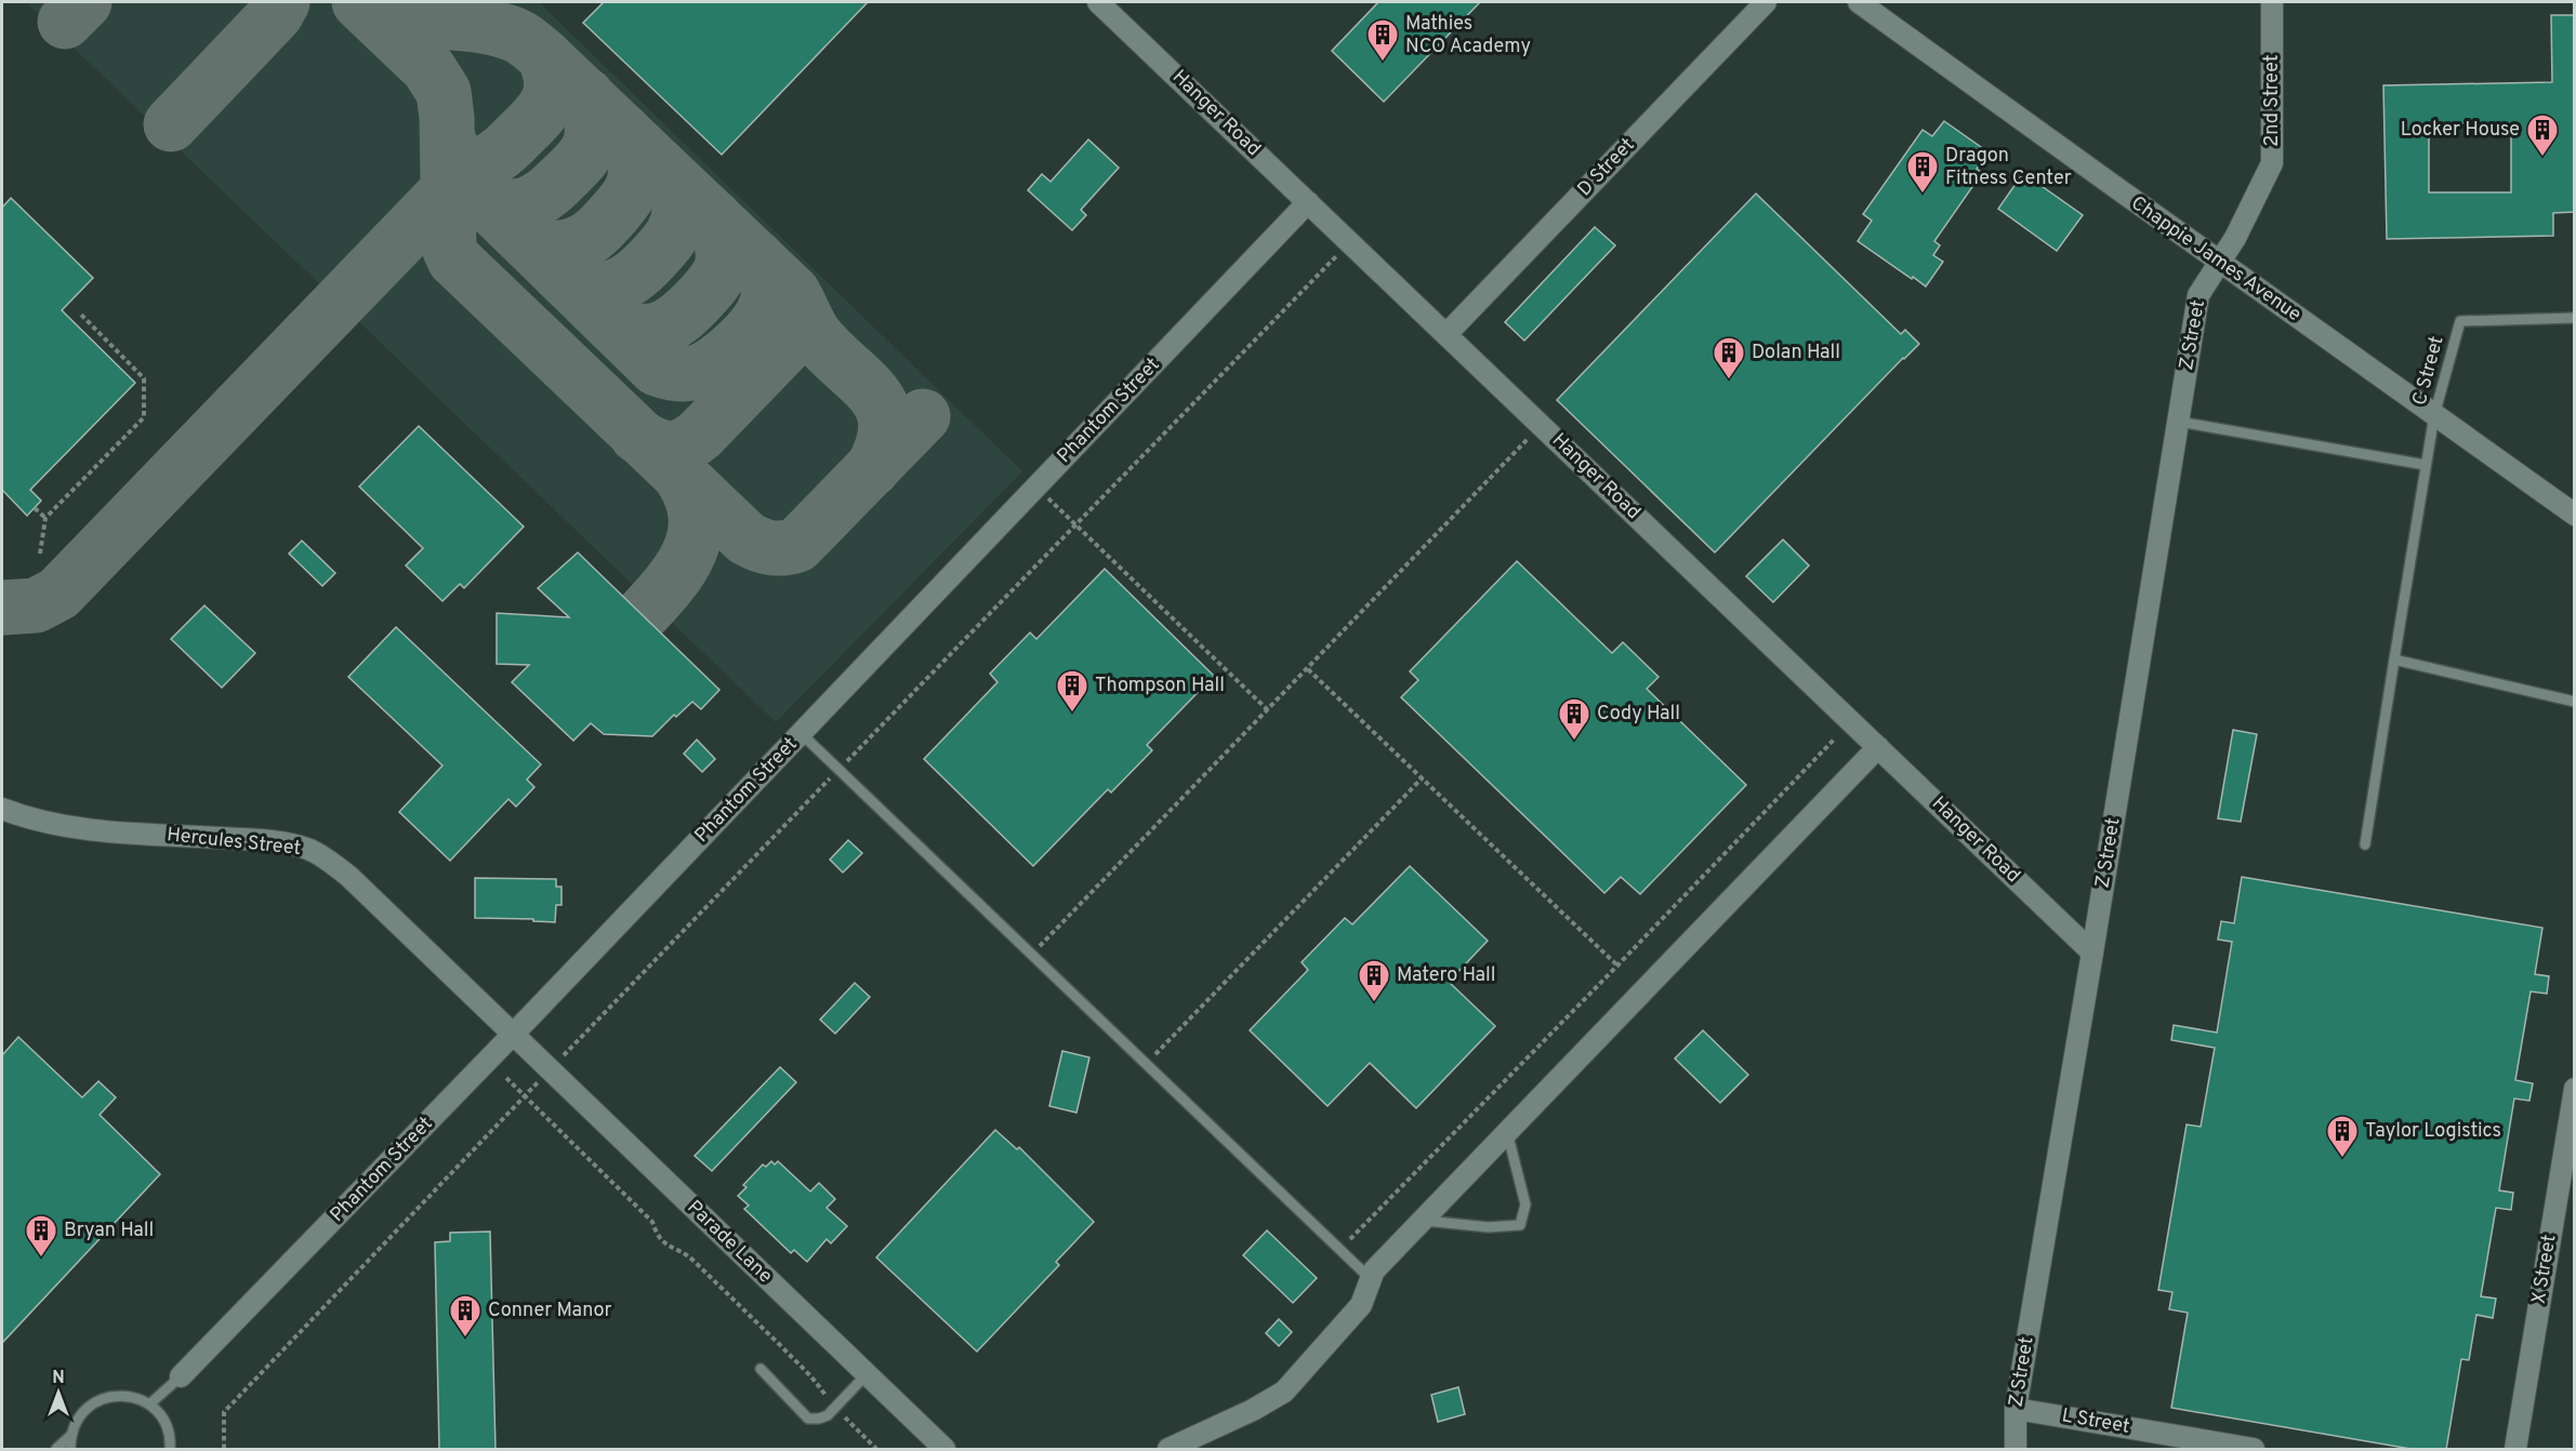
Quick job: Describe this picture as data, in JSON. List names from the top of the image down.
{
  "streets": {
    "street": [
      "2nd Street",
      "Hanger Road",
      "D Street",
      "Chappie James Avenue",
      "Z Street",
      "Phantom Street",
      "Hercules Street",
      "Parade Lane",
      "X Street",
      "L Street"
    ],
    "lane": ["C Street"]
  },
  "crossings": [
    ["2nd Street", "Chappie James Avenue"],
    ["2nd Street", "Z Street"],
    ["Hanger Road", "D Street"],
    ["Hanger Road", "Z Street"],
    ["Hanger Road", "Phantom Street"],
    ["Chappie James Avenue", "Z Street"],
    ["Chappie James Avenue", "C Street"],
    ["Z Street", "L Street"],
    ["Phantom Street", "Hercules Street"],
    ["Phantom Street", "Parade Lane"],
    ["Hercules Street", "Parade Lane"]
  ],
  "places": {
    "building": [
      "Mathies NCO Academy",
      "Locker House",
      "Dragon Fitness Center",
      "Dolan Hall",
      "Thompson Hall",
      "Cody Hall",
      "Matero Hall",
      "Taylor Logistics",
      "Bryan Hall",
      "Conner Manor"
    ]
  },
  "north": "top"
}
